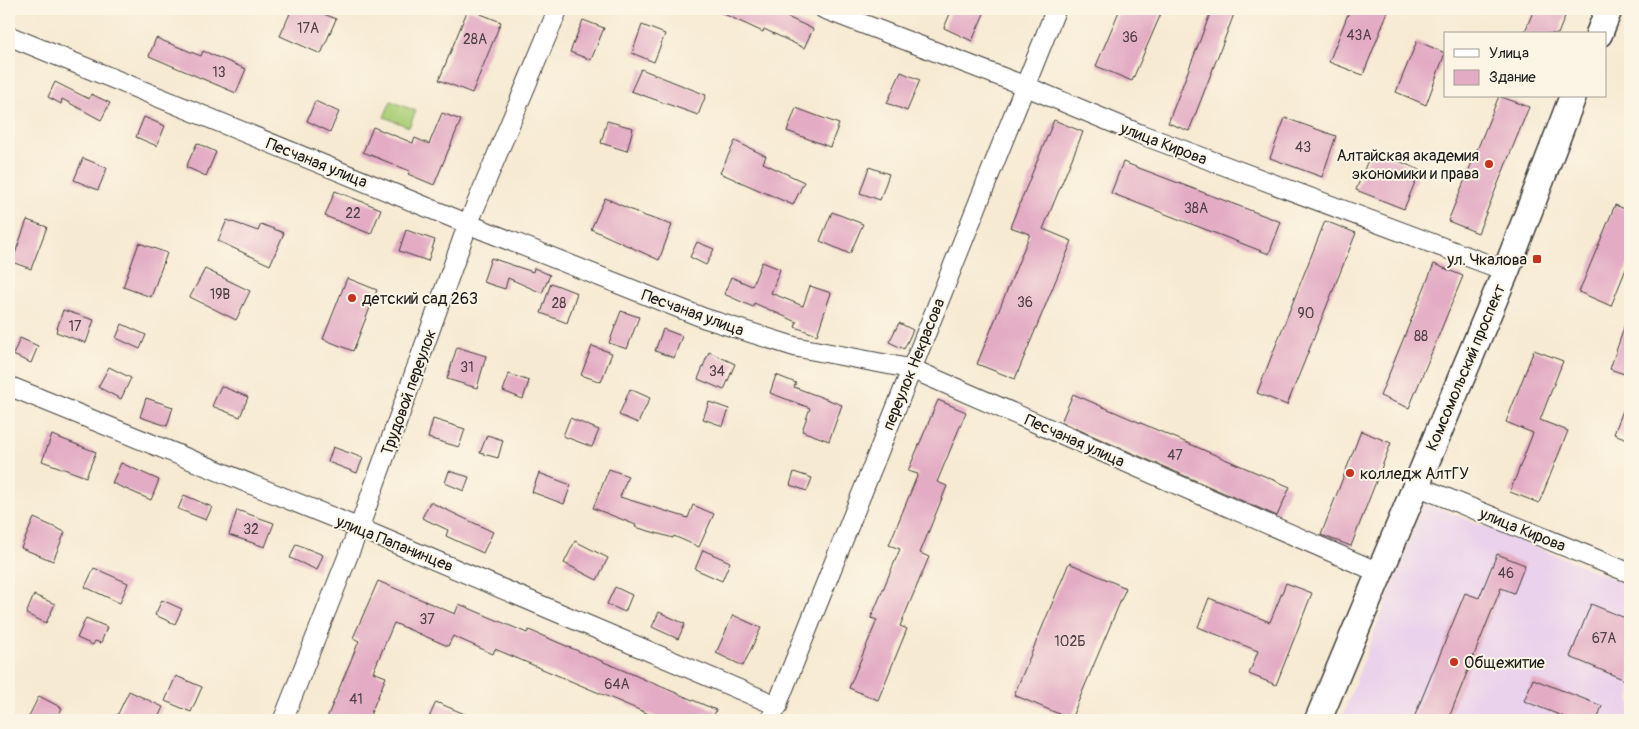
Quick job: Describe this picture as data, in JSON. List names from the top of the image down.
{
  "streets": {
    "main road": ["Комсомольский проспект"],
    "street": [
      "улица Кирова",
      "Песчаная улица",
      "переулок Некрасова",
      "Трудовой переулок",
      "улица Папанинцев"
    ]
  },
  "crossings": [
    ["улица Кирова", "переулок Некрасова"],
    ["улица Кирова", "Комсомольский проспект"],
    ["Песчаная улица", "переулок Некрасова"],
    ["Песчаная улица", "Комсомольский проспект"],
    ["Песчаная улица", "Трудовой переулок"],
    ["переулок Некрасова", "улица Папанинцев"],
    ["Трудовой переулок", "улица Папанинцев"]
  ],
  "places": {
    "other": [
      "Алтайская академия экономики и права",
      "детский сад 263",
      "колледж АлтГУ",
      "Общежитие"
    ],
    "transit": ["ул. Чкалова"]
  },
  "house_numbers": [
    "17А",
    "43А",
    "36",
    "28A",
    "13",
    "43",
    "38А",
    "22",
    "19В",
    "36",
    "28",
    "90",
    "17",
    "88",
    "31",
    "34",
    "47",
    "32",
    "46",
    "37",
    "67А",
    "102Б",
    "64А",
    "41"
  ],
  "legend": ["Улица", "Здание"]
}
